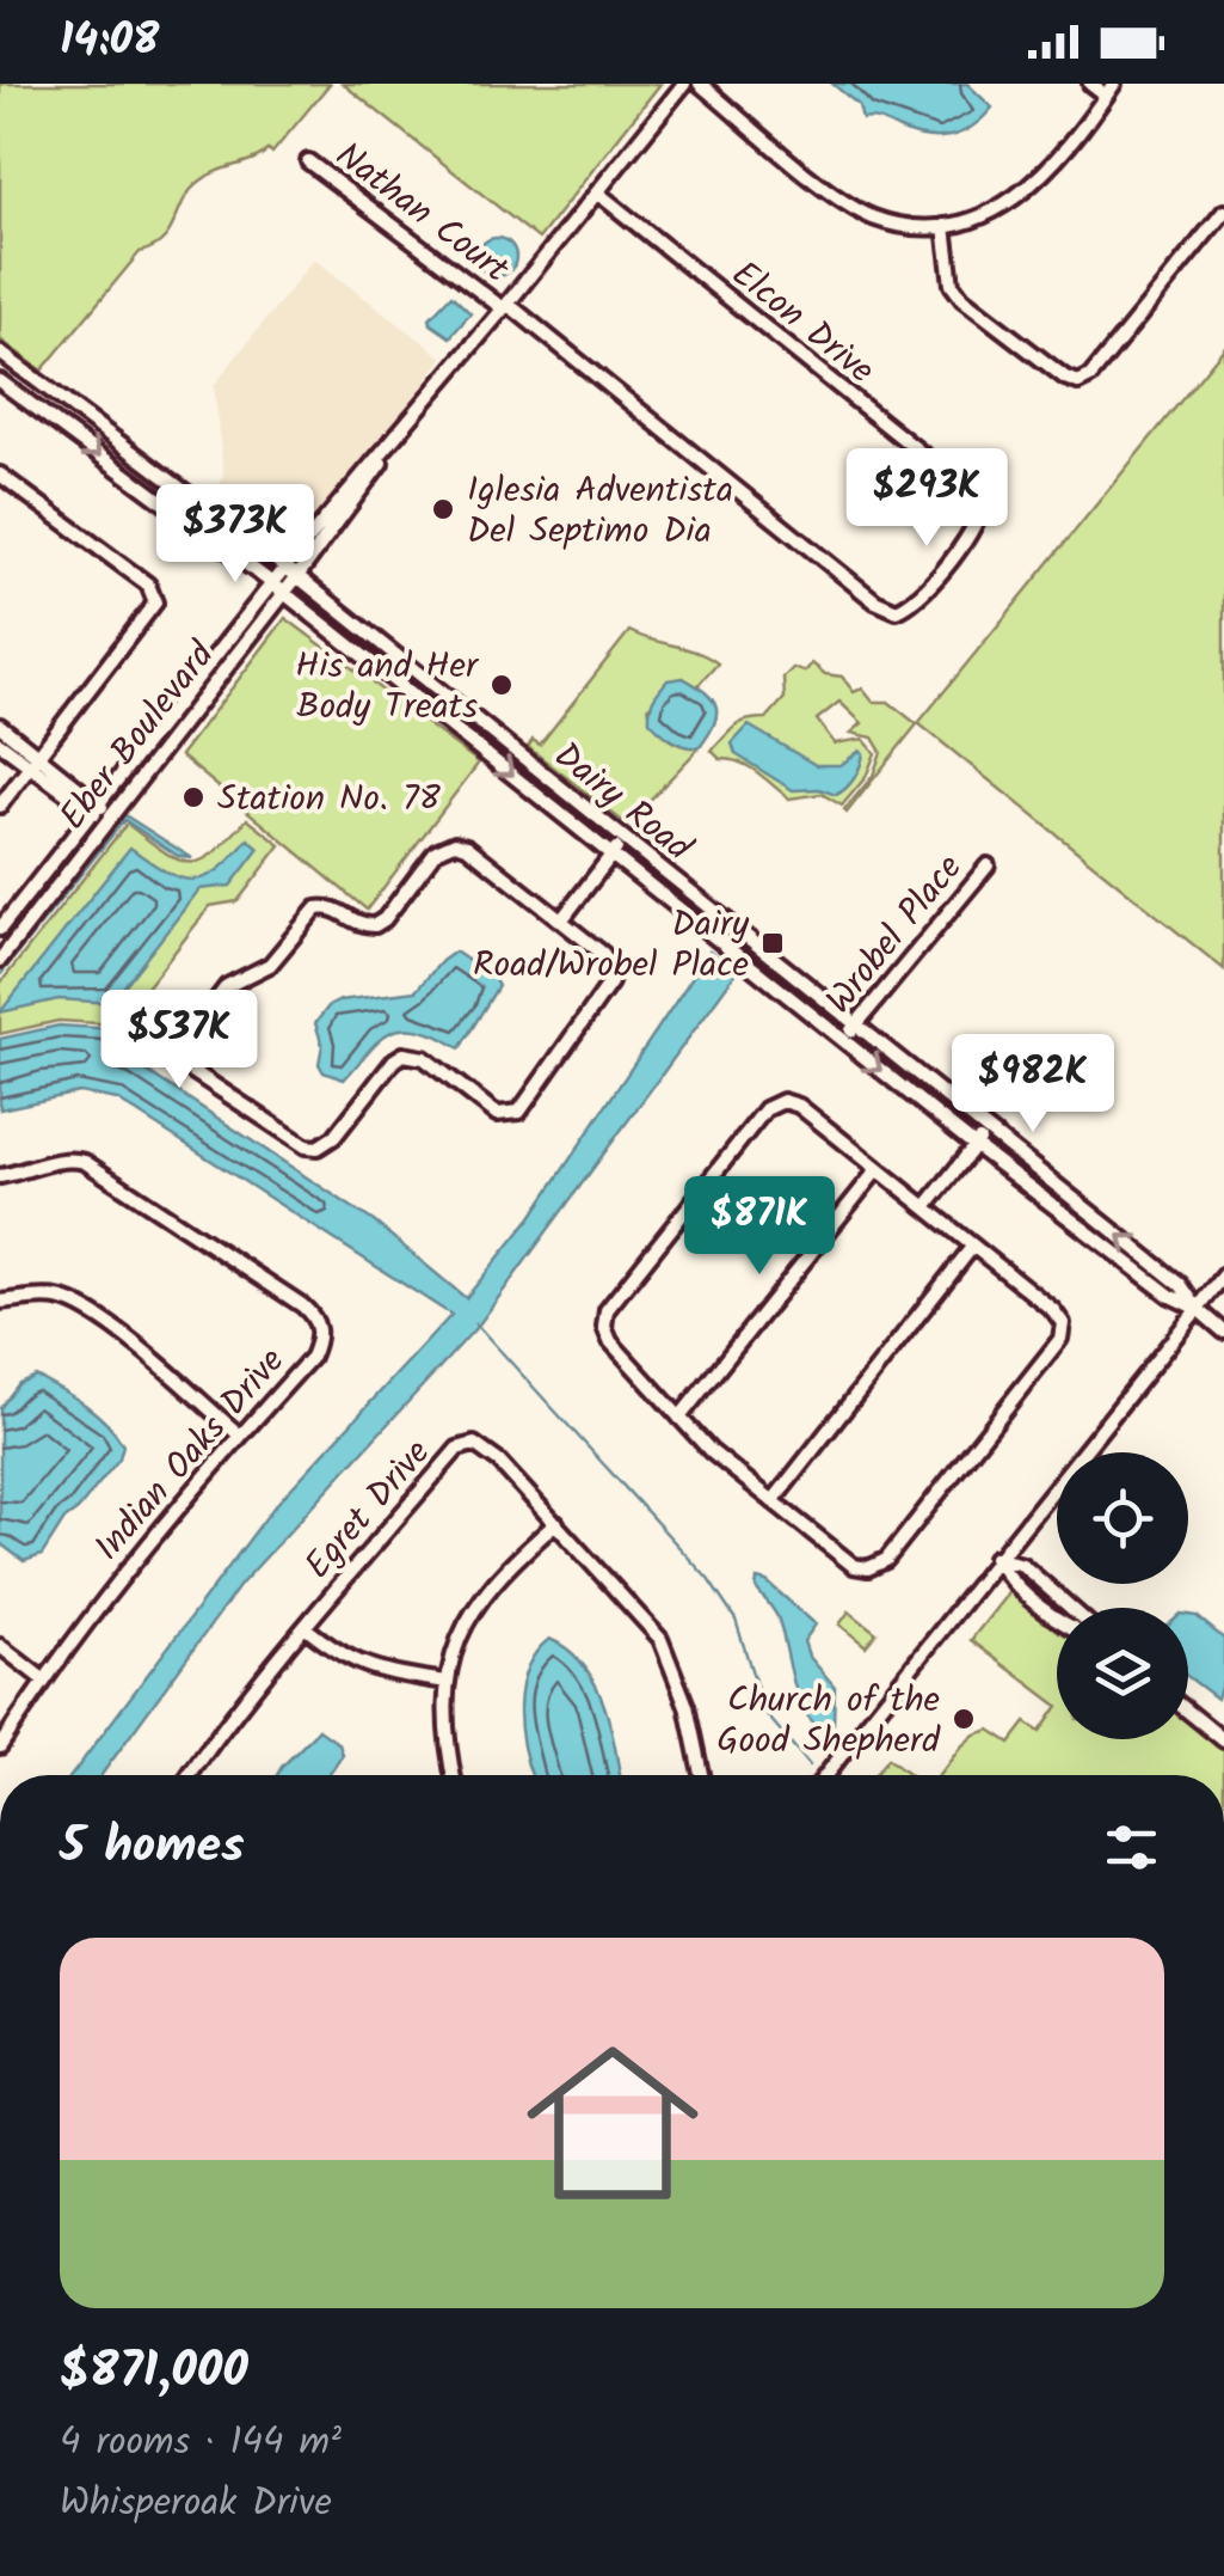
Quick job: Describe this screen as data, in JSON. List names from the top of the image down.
{
  "streets": {
    "street": [
      "Nathan Court",
      "Elcon Drive",
      "Eber Boulevard",
      "Dairy Road",
      "Wrobel Place",
      "Indian Oaks Drive",
      "Egret Drive"
    ]
  },
  "crossings": [
    ["Nathan Court", "Elcon Drive"],
    ["Nathan Court", "Eber Boulevard"],
    ["Elcon Drive", "Eber Boulevard"],
    ["Eber Boulevard", "Dairy Road"],
    ["Dairy Road", "Wrobel Place"]
  ],
  "places": {
    "other": [
      "Iglesia Adventista Del Septimo Dia",
      "His and Her Body Treats",
      "Station No. 78",
      "Church of the Good Shepherd"
    ],
    "transit": ["Dairy Road/Wrobel Place"]
  },
  "page": {
    "status": "14:08",
    "price": [
      "$293K",
      "$373K",
      "$537K",
      "$982K",
      "$871K"
    ],
    "heading": "5 homes",
    "list": [
      {
        "name": "$871,000",
        "note": "4 rooms · 144 m² · Whisperoak Drive"
      }
    ]
  }
}
